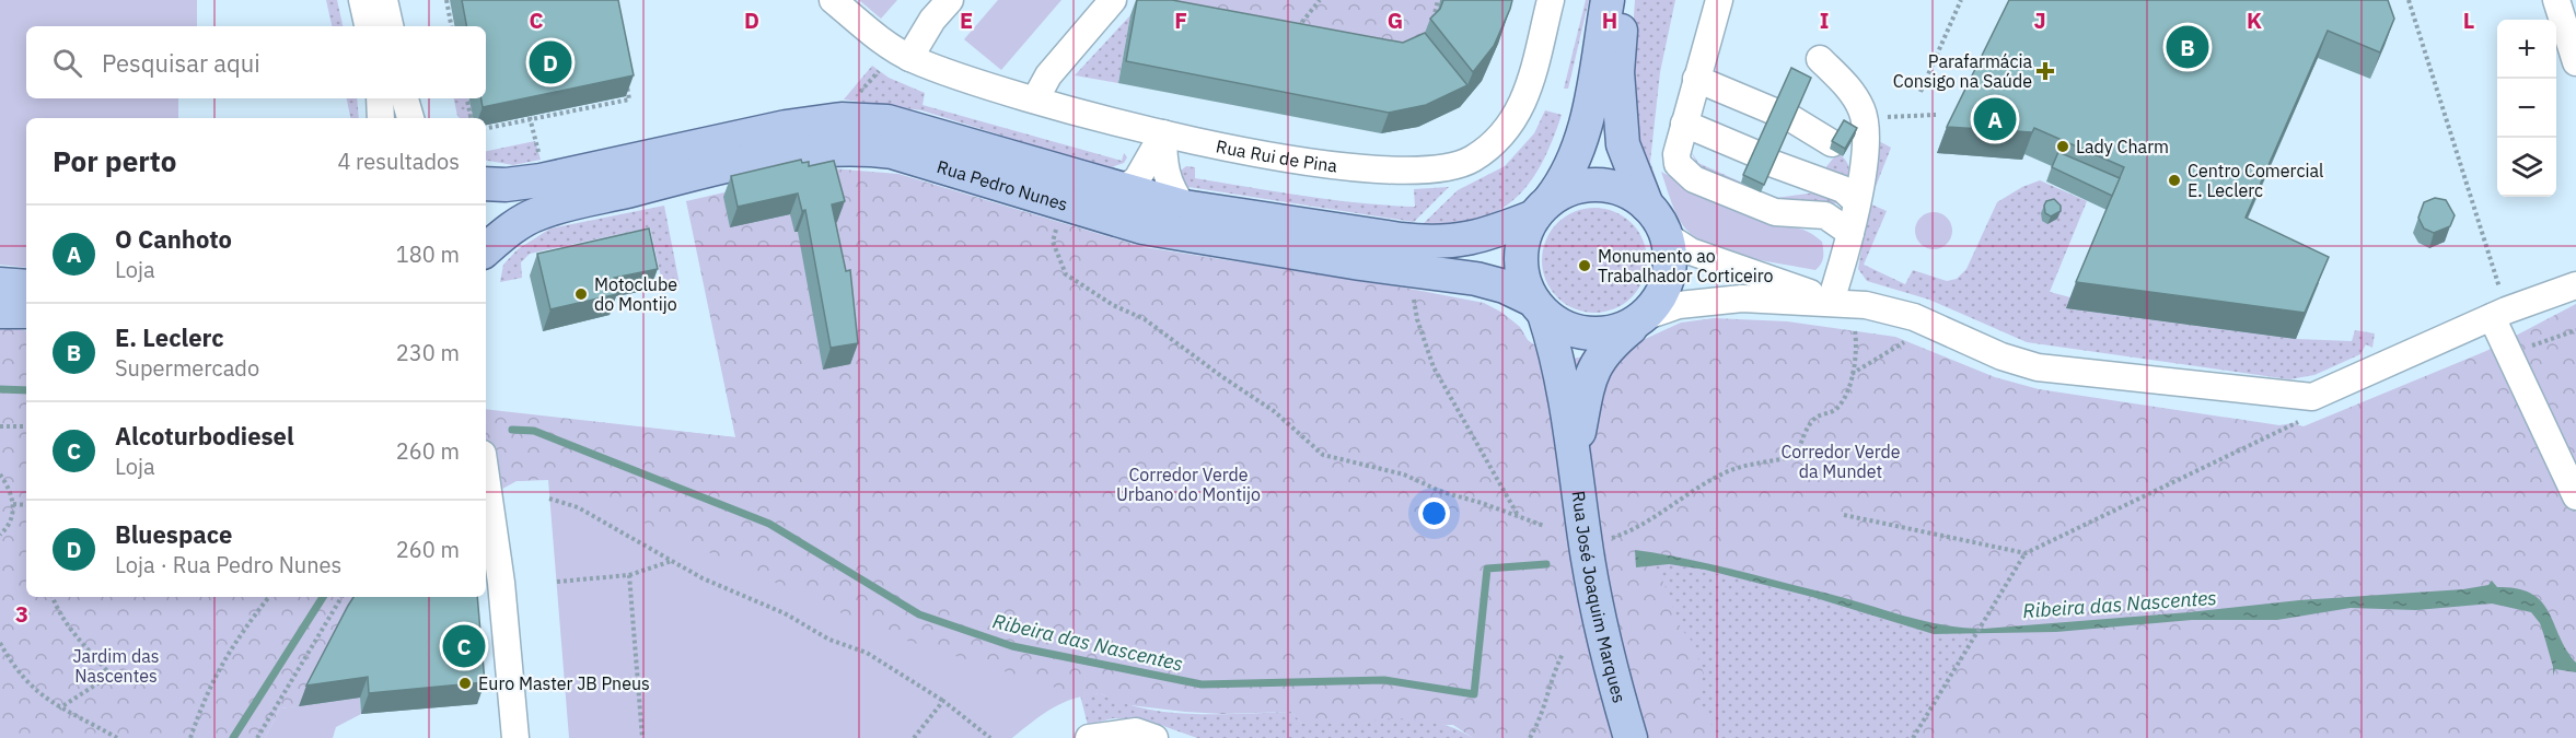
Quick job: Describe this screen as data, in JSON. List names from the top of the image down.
{
  "streets": {
    "main road": ["Rua Pedro Nunes", "Rua José Joaquim Marques"],
    "street": ["Rua Rui de Pina"]
  },
  "crossings": [
    ["Rua Pedro Nunes", "Rua José Joaquim Marques"]
  ],
  "water": ["Ribeira das Nascentes"],
  "parks": ["Corredor Verde da Mundet", "Corredor Verde Urbano do Montijo", "Jardim das Nascentes"],
  "places": {
    "health": ["Parafarmácia Consigo na Saúde"],
    "other": [
      "Lady Charm",
      "Centro Comercial E. Leclerc",
      "Monumento ao Trabalhador Corticeiro",
      "Motoclube do Montijo",
      "Euro Master JB Pneus"
    ]
  },
  "page": {
    "map_buttons": ["+", "−"],
    "pins": [
      "B",
      "D",
      "A",
      "C"
    ],
    "search": "Pesquisar aqui",
    "heading": ["Por perto", "4 resultados"],
    "list": [
      {
        "mark": "A",
        "name": "O Canhoto",
        "note": "Loja",
        "value": "180 m"
      },
      {
        "mark": "B",
        "name": "E. Leclerc",
        "note": "Supermercado",
        "value": "230 m"
      },
      {
        "mark": "C",
        "name": "Alcoturbodiesel",
        "note": "Loja",
        "value": "260 m"
      },
      {
        "mark": "D",
        "name": "Bluespace",
        "note": "Loja · Rua Pedro Nunes",
        "value": "260 m"
      }
    ]
  },
  "grid": {
    "columns": [
      "C",
      "D",
      "E",
      "F",
      "G",
      "H",
      "I",
      "J",
      "K",
      "L"
    ],
    "rows": ["3"]
  }
}
